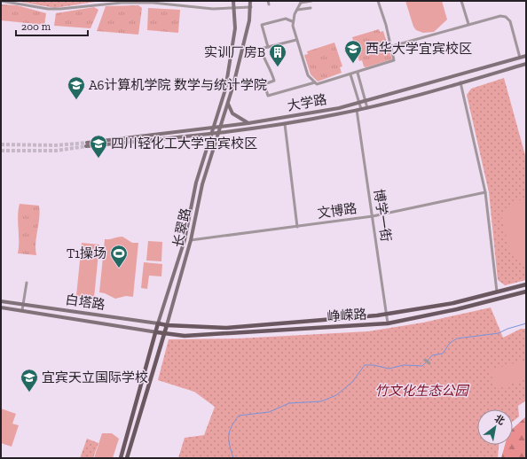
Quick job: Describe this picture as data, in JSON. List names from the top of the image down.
{
  "streets": {
    "main road": [
      "大学路",
      "长翠路",
      "白塔路",
      "峥嵘路"
    ],
    "street": ["文博路", "博学一街"]
  },
  "crossings": [
    ["大学路", "博学一街"],
    ["大学路", "长翠路"],
    ["文博路", "博学一街"],
    ["文博路", "长翠路"],
    ["博学一街", "峥嵘路"],
    ["长翠路", "白塔路"],
    ["长翠路", "峥嵘路"],
    ["白塔路", "峥嵘路"]
  ],
  "parks": ["竹文化生态公园"],
  "places": {
    "school or university": [
      "西华大学宜宾校区",
      "A6计算机学院 数学与统计学院",
      "四川轻化工大学宜宾校区",
      "宜宾天立国际学校"
    ],
    "building": ["实训厂房B"],
    "sports": ["T1操场"]
  },
  "scale_bar": "200 m",
  "north": "top right"
}
